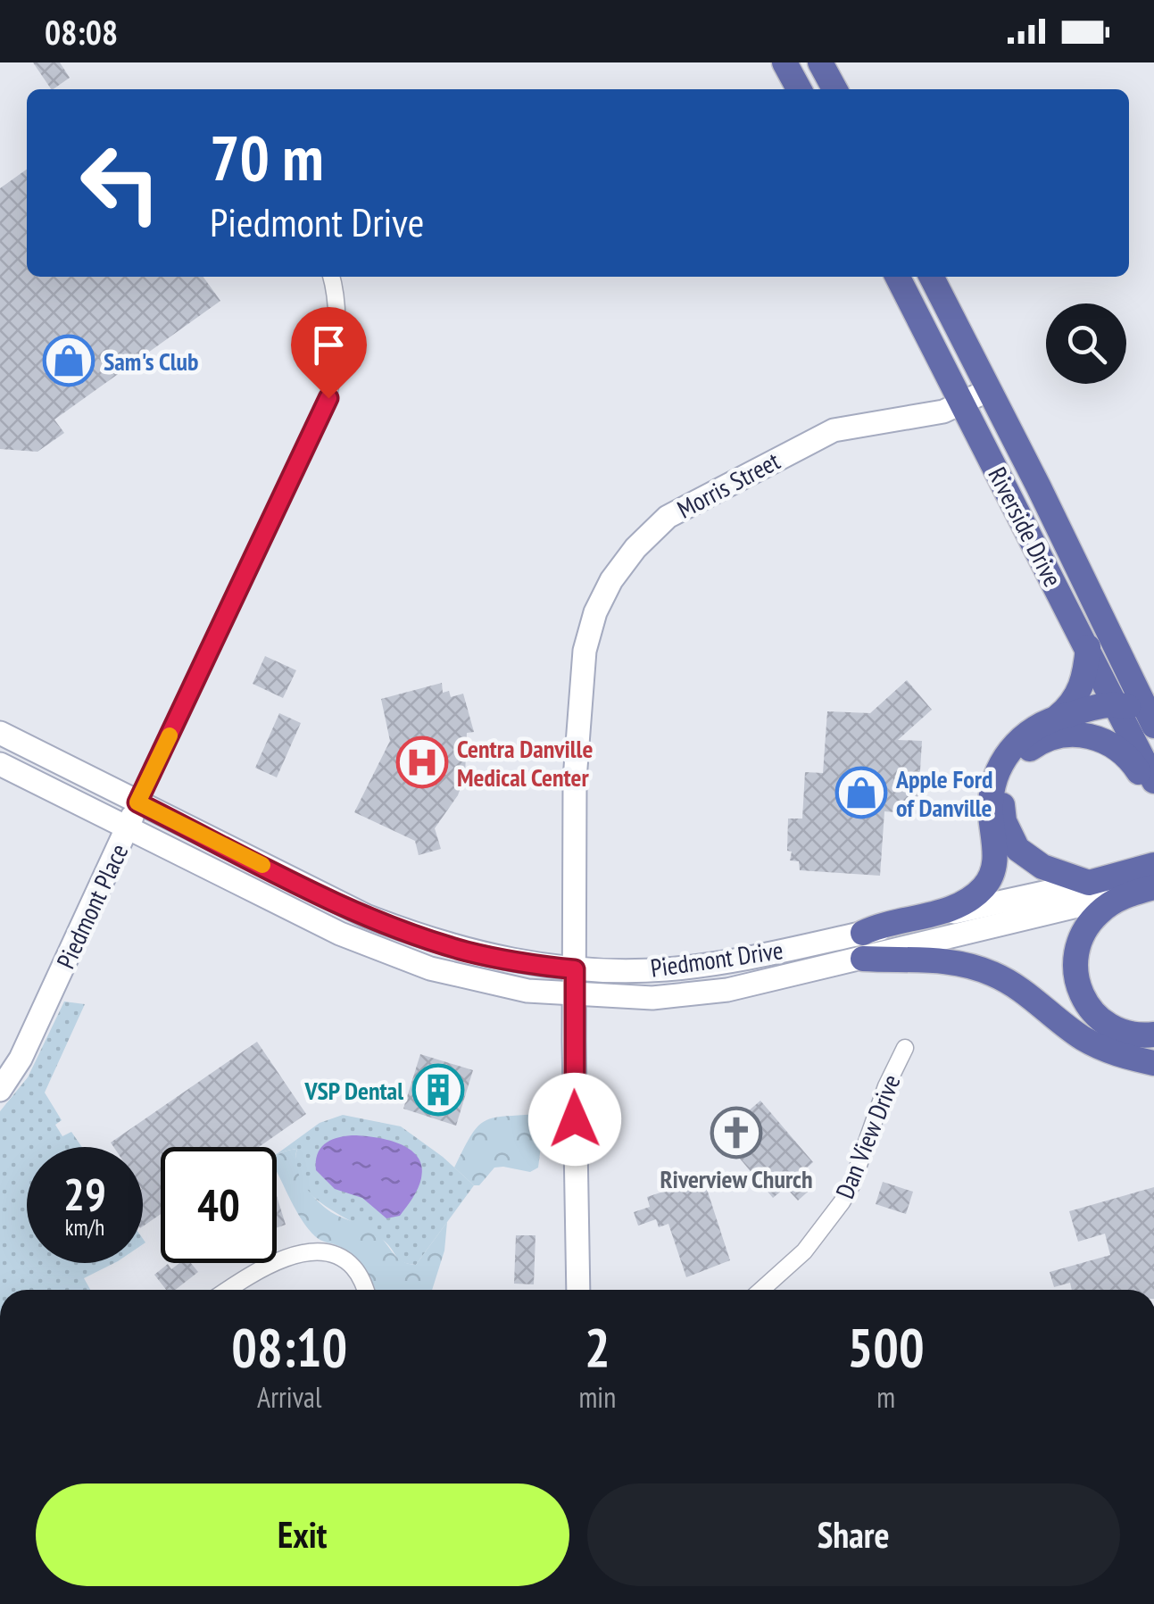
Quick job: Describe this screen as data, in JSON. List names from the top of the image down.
{
  "streets": {
    "main road": [
      "Morris Street",
      "Riverside Drive",
      "Piedmont Place",
      "Piedmont Drive"
    ],
    "street": ["Dan View Drive"]
  },
  "crossings": [
    ["Morris Street", "Riverside Drive"],
    ["Morris Street", "Piedmont Drive"],
    ["Piedmont Place", "Piedmont Drive"]
  ],
  "places": {
    "shop": ["Sam's Club", "Apple Ford of Danville"],
    "hospital": ["Centra Danville Medical Center"],
    "building": ["VSP Dental"],
    "church": ["Riverview Church"]
  },
  "page": {
    "status": "08:08",
    "turn": ["70 m", "Piedmont Drive"],
    "speed": "29 km/h",
    "limit": "40",
    "eta": [
      "08:10",
      "Arrival",
      "2",
      "min",
      "500",
      "m"
    ],
    "buttons": ["Exit", "Share"]
  }
}
